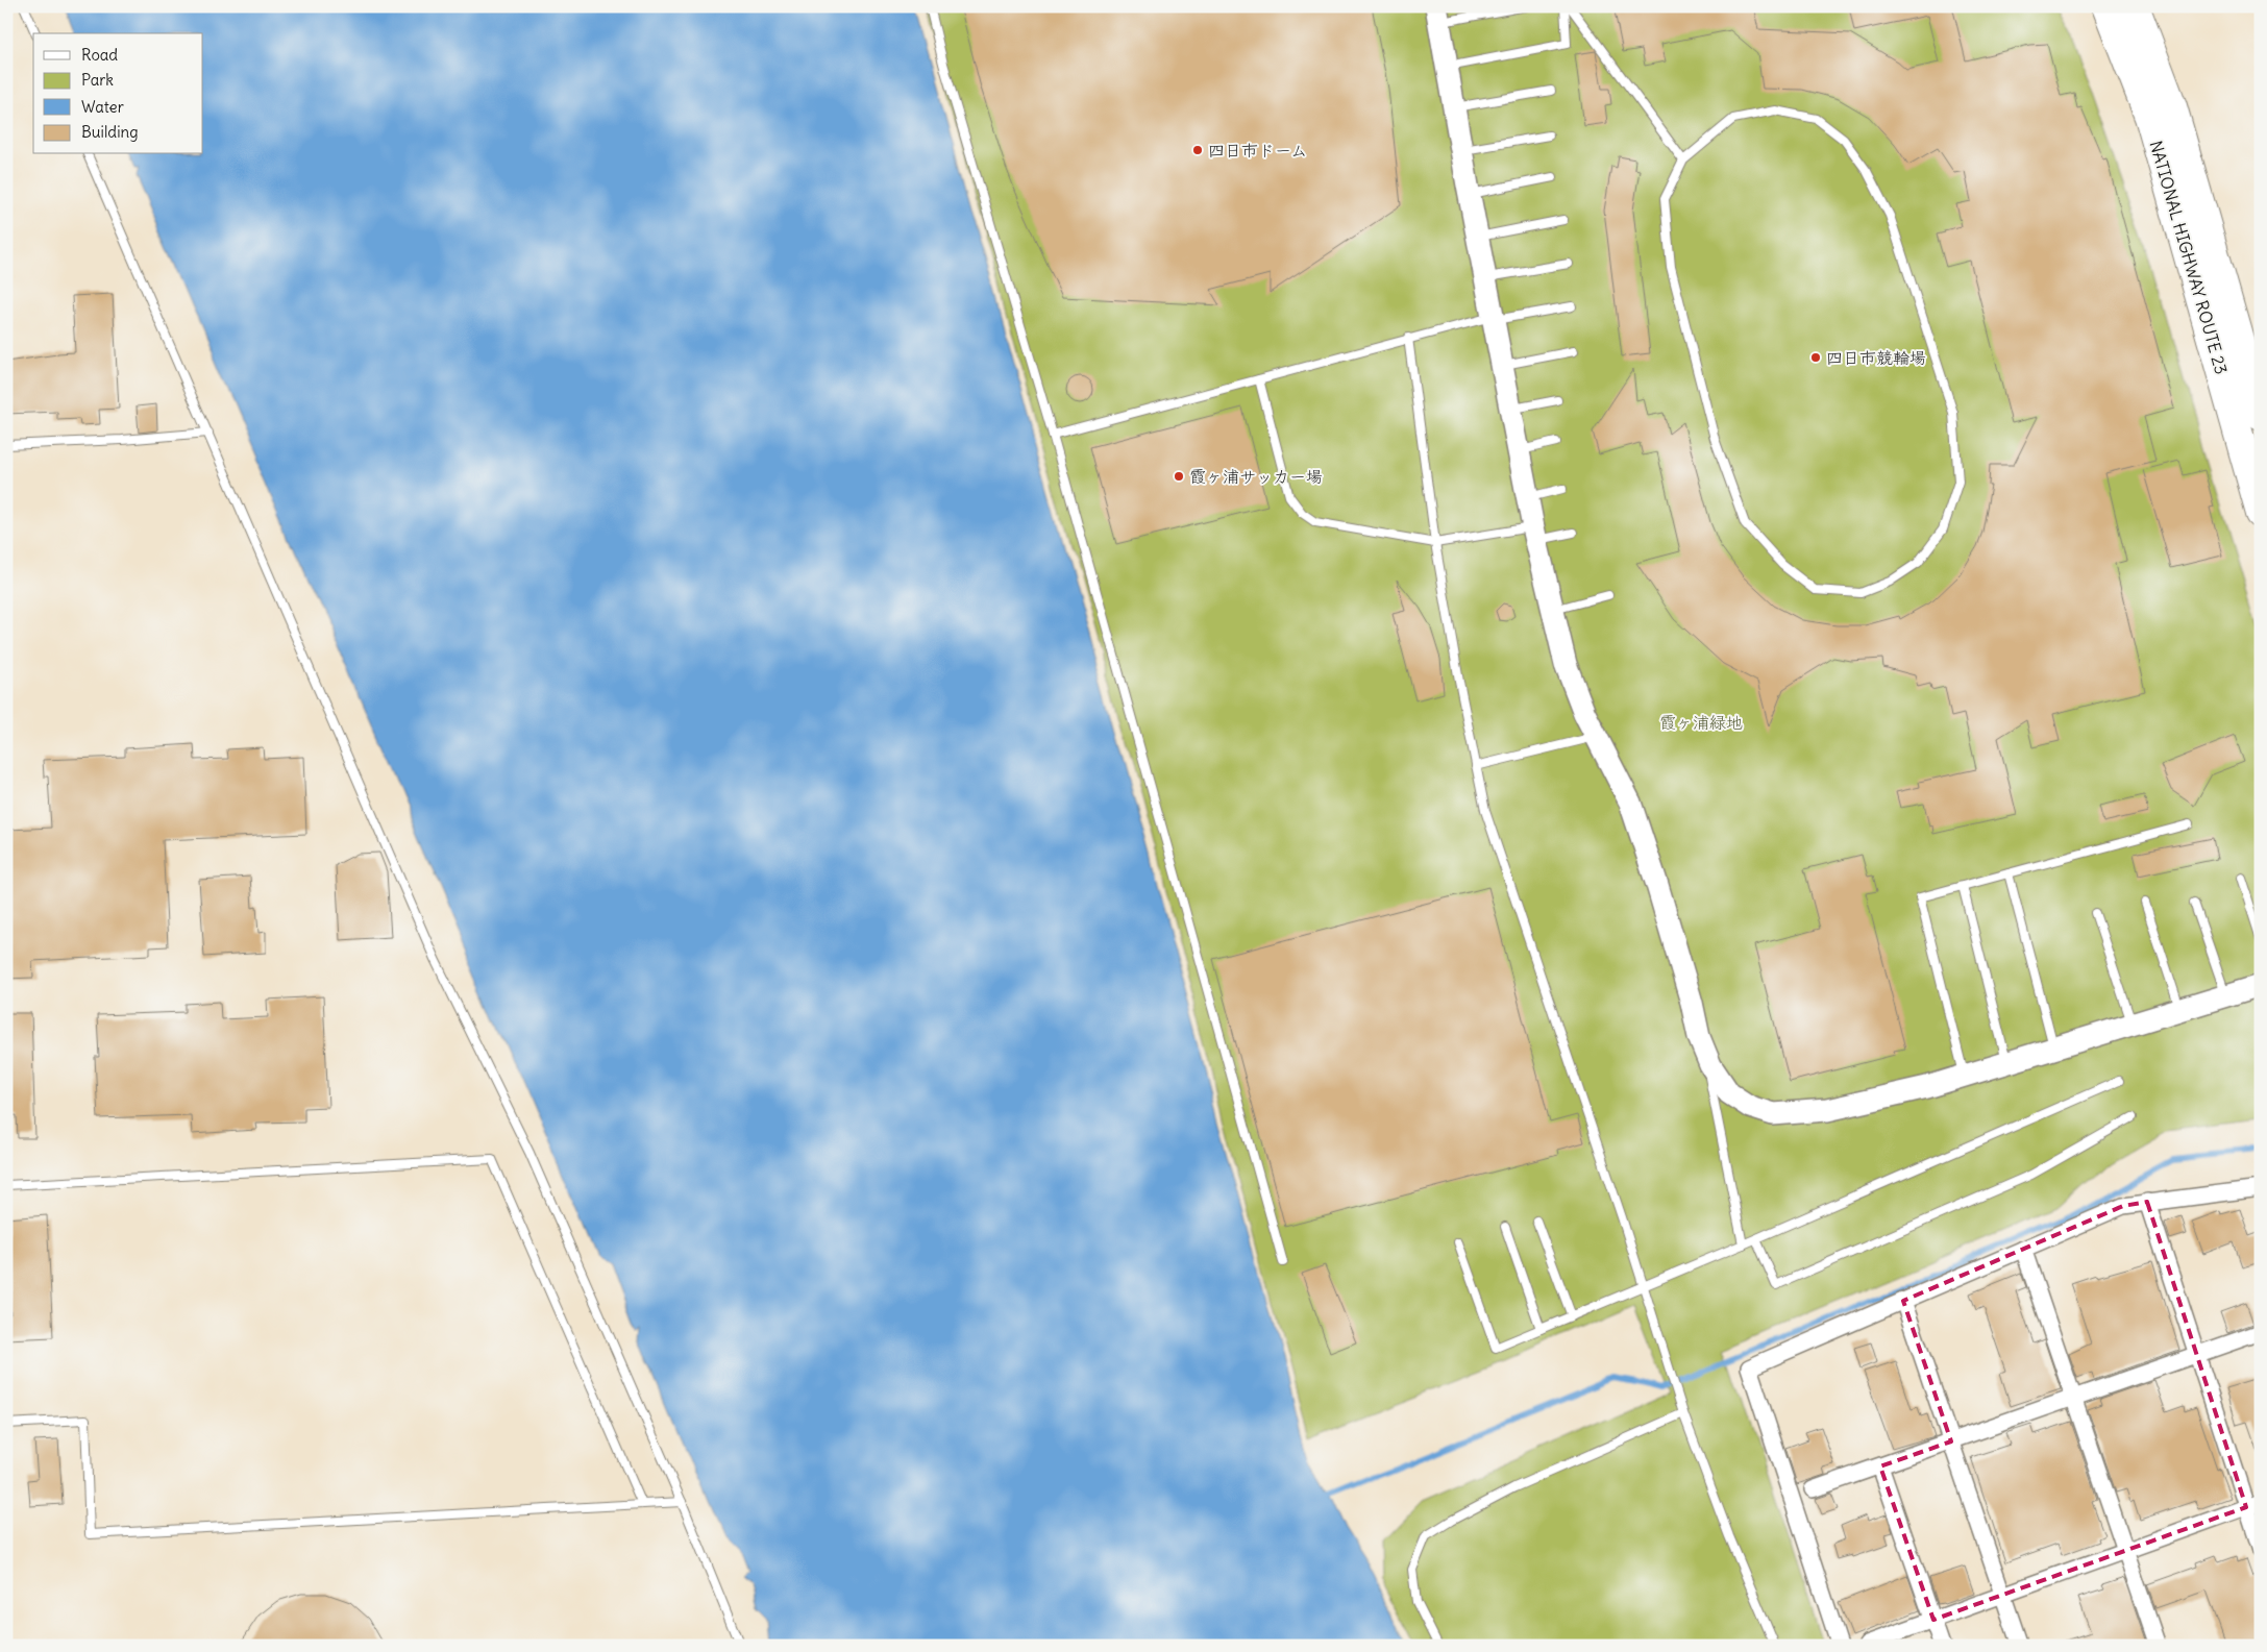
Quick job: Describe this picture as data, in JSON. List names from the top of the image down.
{
  "streets": {
    "highway": ["NATIONAL HIGHWAY ROUTE 23"]
  },
  "parks": ["霞ヶ浦緑地"],
  "places": ["四日市ドーム", "四日市競輪場", "霞ヶ浦サッカー場"],
  "legend": [
    "Road",
    "Park",
    "Water",
    "Building"
  ]
}
